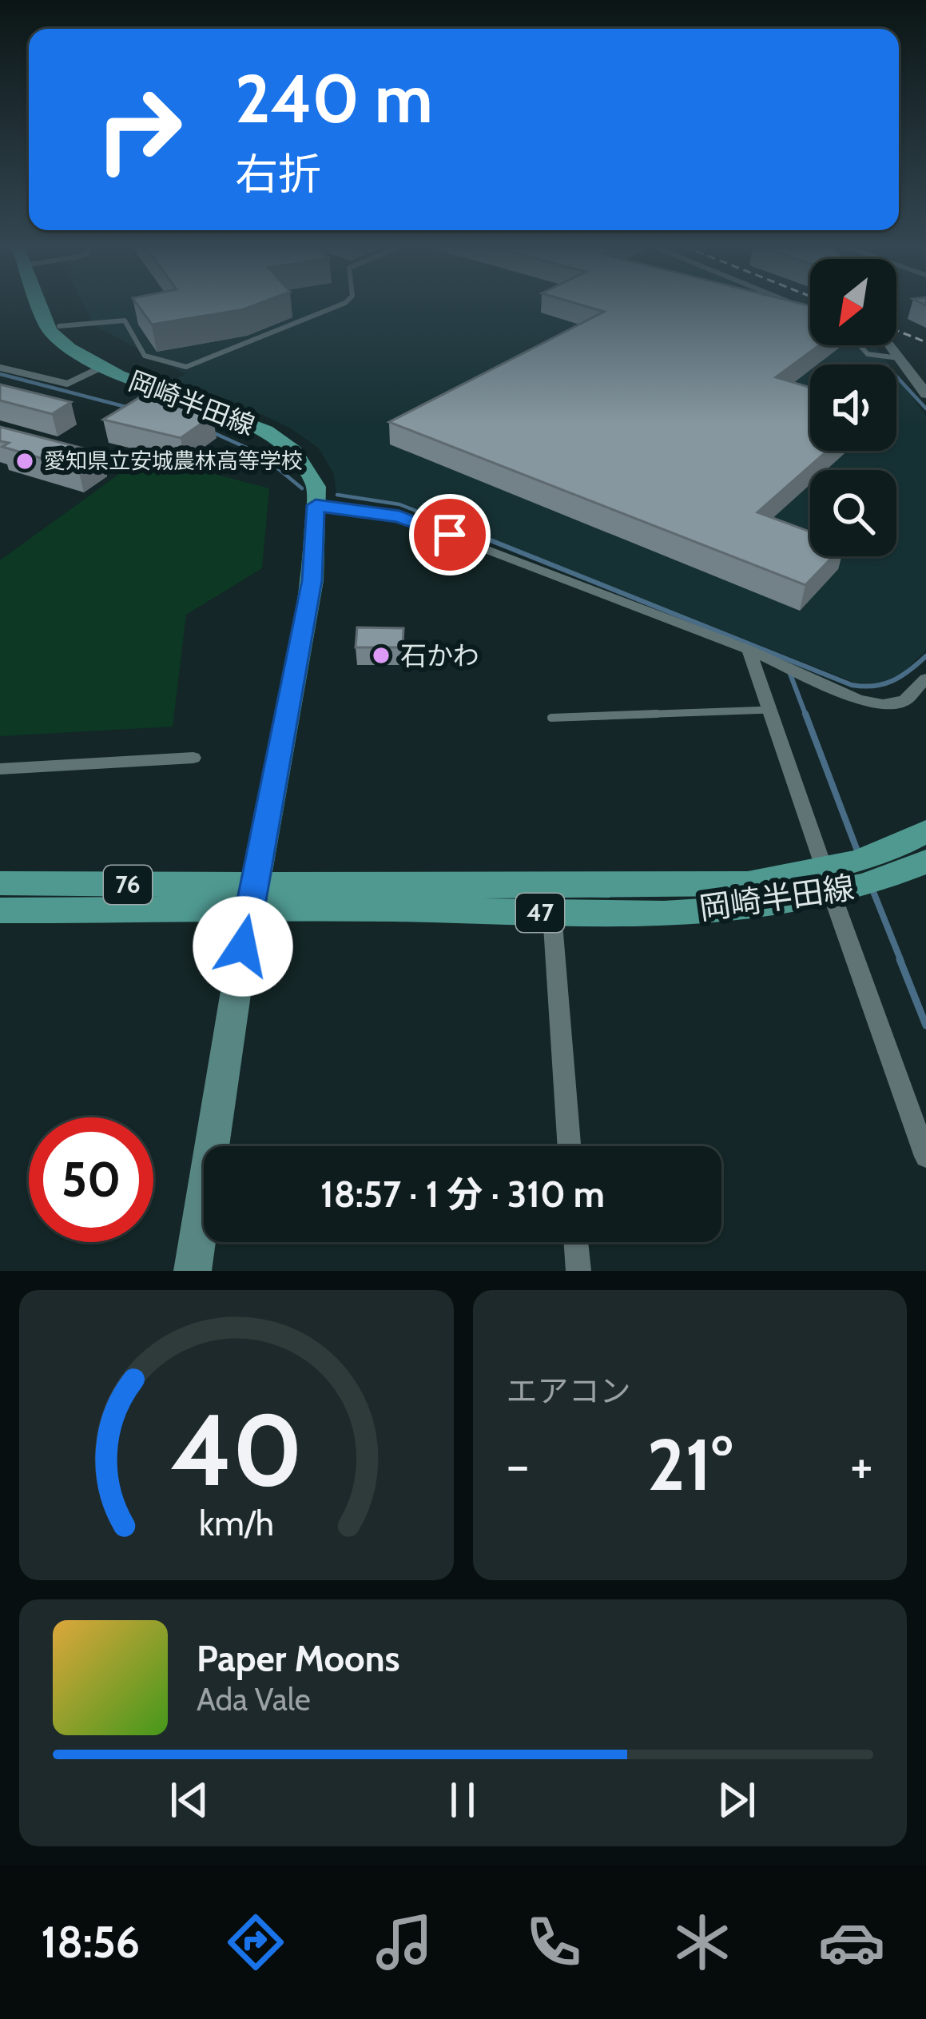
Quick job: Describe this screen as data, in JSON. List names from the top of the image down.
{
  "streets": {
    "main road": ["岡崎半田線", "76", "47"]
  },
  "crossings": [
    ["岡崎半田線", "76"]
  ],
  "places": ["愛知県立安城農林高等学校", "石かわ"],
  "north": "bottom left",
  "page": {
    "turn": ["240 m", "右折"],
    "limit": "50",
    "trip": "18:57 · 1 分 · 310 m",
    "tile": "エアコン",
    "heat": ["−", "21°", "+"],
    "song": ["Paper Moons", "Ada Vale"],
    "tabs": "18:56",
    "gauge": ["40", "km/h"]
  }
}
